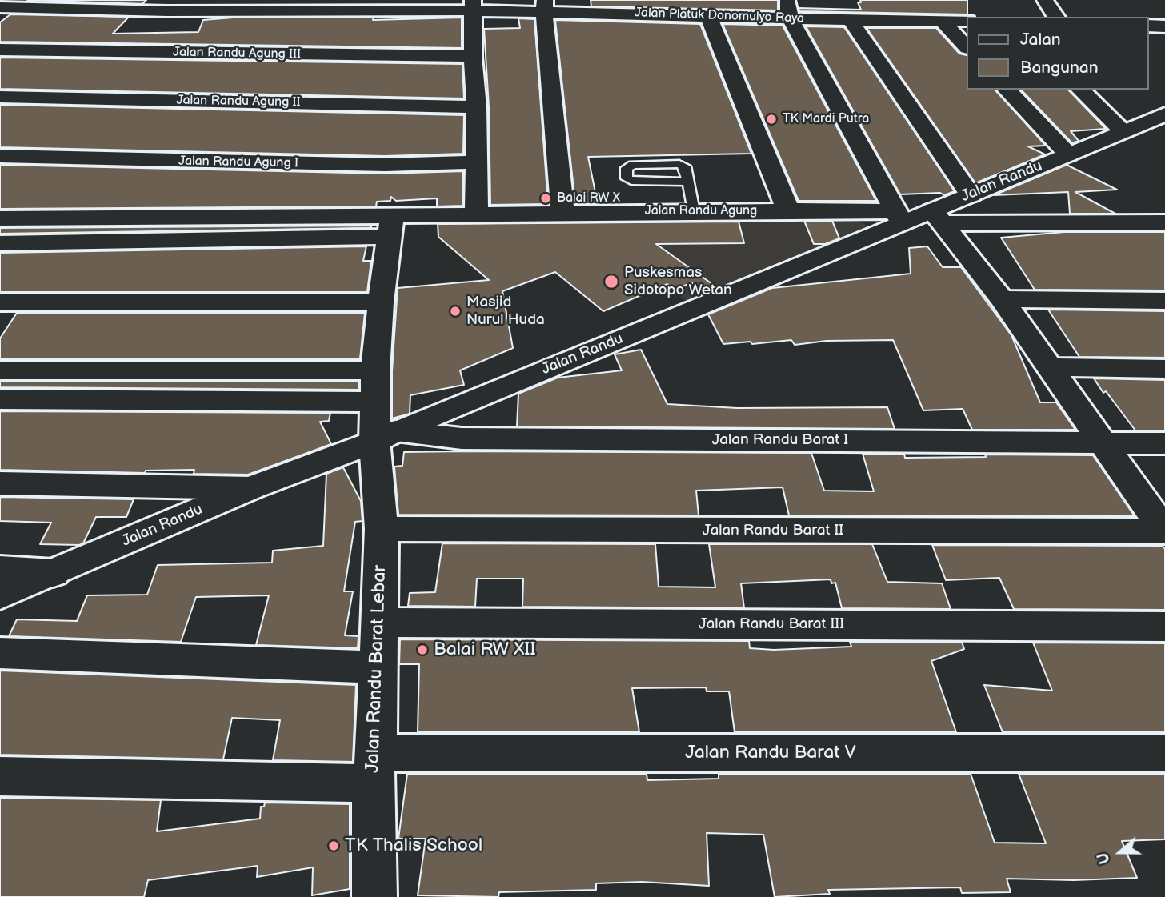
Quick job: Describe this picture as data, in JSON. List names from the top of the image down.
{
  "streets": {
    "street": [
      "Jalan Platuk Donomulyo Raya",
      "Jalan Randu Agung III",
      "Jalan Randu Agung II",
      "Jalan Randu Agung I",
      "Jalan Randu",
      "Jalan Randu Agung",
      "Jalan Randu Barat I",
      "Jalan Randu Barat II",
      "Jalan Randu Barat III",
      "Jalan Randu Barat Lebar",
      "Jalan Randu Barat V"
    ]
  },
  "crossings": [
    ["Jalan Randu", "Jalan Randu Agung"],
    ["Jalan Randu", "Jalan Randu Barat I"],
    ["Jalan Randu", "Jalan Randu Barat Lebar"],
    ["Jalan Randu Agung", "Jalan Randu Barat Lebar"],
    ["Jalan Randu Barat I", "Jalan Randu Barat Lebar"],
    ["Jalan Randu Barat II", "Jalan Randu Barat Lebar"],
    ["Jalan Randu Barat III", "Jalan Randu Barat Lebar"],
    ["Jalan Randu Barat Lebar", "Jalan Randu Barat V"]
  ],
  "places": [
    "TK Mardi Putra",
    "Balai RW X",
    "Puskesmas Sidotopo Wetan",
    "Masjid Nurul Huda",
    "Balai RW XII",
    "TK Thalis School"
  ],
  "legend": ["Jalan", "Bangunan"],
  "north": "left"
}
